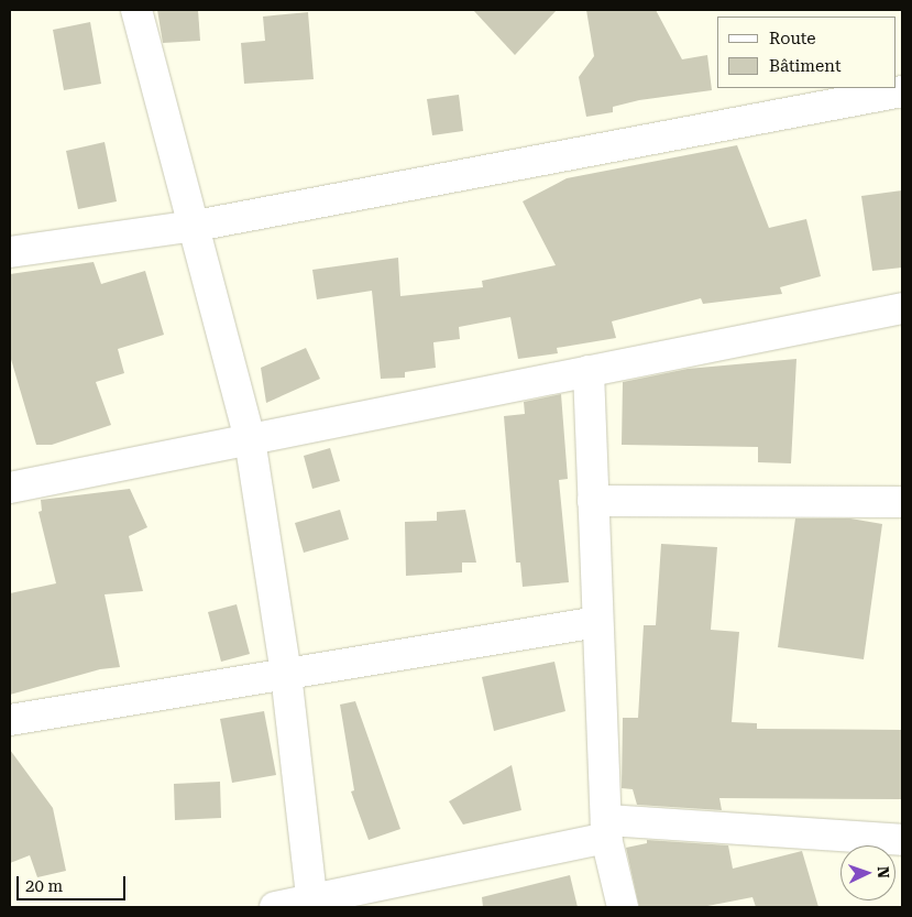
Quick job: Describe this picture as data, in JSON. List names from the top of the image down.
{
  "legend": ["Route", "Bâtiment"],
  "scale_bar": "20 m",
  "north": "right"
}
